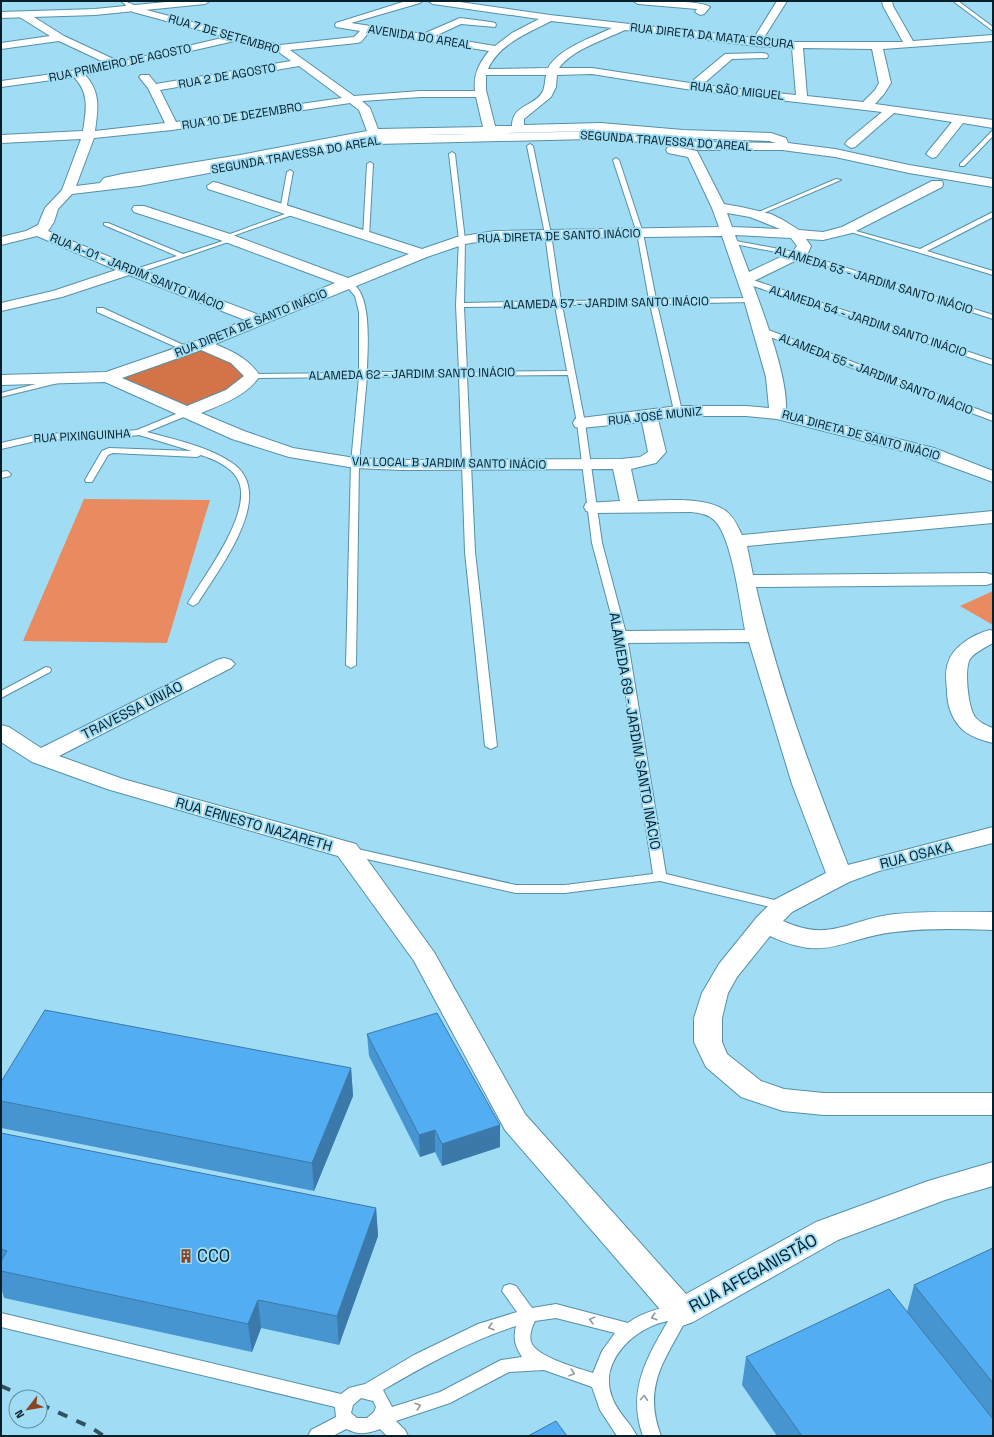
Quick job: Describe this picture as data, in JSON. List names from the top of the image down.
{
  "streets": {
    "street": [
      "RUA 7 DE SETEMBRO",
      "RUA DIRETA DA MATA ESCURA",
      "AVENIDA DO AREAL",
      "RUA PRIMEIRO DE AGOSTO",
      "RUA 2 DE AGOSTO",
      "RUA SÃO MIGUEL",
      "RUA 10 DE DEZEMBRO",
      "SEGUNDA TRAVESSA DO AREAL",
      "RUA DIRETA DE SANTO INÁCIO",
      "RUA A-01 - JARDIM SANTO INÁCIO",
      "RUA JOSÉ MUNIZ",
      "VIA LOCAL B JARDIM SANTO INÁCIO",
      "TRAVESSA UNIÃO",
      "RUA ERNESTO NAZARETH",
      "RUA OSAKA",
      "RUA AFEGANISTÃO"
    ],
    "lane": [
      "ALAMEDA 53 - JARDIM SANTO INÁCIO",
      "ALAMEDA 57 - JARDIM SANTO INÁCIO",
      "ALAMEDA 54 - JARDIM SANTO INÁCIO",
      "ALAMEDA 62 - JARDIM SANTO INÁCIO",
      "ALAMEDA 55 - JARDIM SANTO INÁCIO",
      "RUA PIXINGUINHA",
      "ALAMEDA 69 - JARDIM SANTO INÁCIO"
    ]
  },
  "crossings": [
    ["RUA 7 DE SETEMBRO", "RUA PRIMEIRO DE AGOSTO"],
    ["RUA 7 DE SETEMBRO", "RUA 2 DE AGOSTO"],
    ["RUA 7 DE SETEMBRO", "RUA 10 DE DEZEMBRO"],
    ["RUA 7 DE SETEMBRO", "SEGUNDA TRAVESSA DO AREAL"],
    ["RUA DIRETA DE SANTO INÁCIO", "RUA A-01 - JARDIM SANTO INÁCIO"],
    ["RUA DIRETA DE SANTO INÁCIO", "ALAMEDA 53 - JARDIM SANTO INÁCIO"],
    ["RUA DIRETA DE SANTO INÁCIO", "ALAMEDA 57 - JARDIM SANTO INÁCIO"],
    ["RUA DIRETA DE SANTO INÁCIO", "ALAMEDA 54 - JARDIM SANTO INÁCIO"],
    ["RUA DIRETA DE SANTO INÁCIO", "ALAMEDA 55 - JARDIM SANTO INÁCIO"],
    ["RUA DIRETA DE SANTO INÁCIO", "RUA JOSÉ MUNIZ"],
    ["RUA DIRETA DE SANTO INÁCIO", "VIA LOCAL B JARDIM SANTO INÁCIO"],
    ["RUA DIRETA DE SANTO INÁCIO", "ALAMEDA 69 - JARDIM SANTO INÁCIO"],
    ["ALAMEDA 57 - JARDIM SANTO INÁCIO", "ALAMEDA 69 - JARDIM SANTO INÁCIO"],
    ["ALAMEDA 62 - JARDIM SANTO INÁCIO", "ALAMEDA 69 - JARDIM SANTO INÁCIO"],
    ["RUA JOSÉ MUNIZ", "VIA LOCAL B JARDIM SANTO INÁCIO"],
    ["RUA JOSÉ MUNIZ", "ALAMEDA 69 - JARDIM SANTO INÁCIO"],
    ["RUA PIXINGUINHA", "VIA LOCAL B JARDIM SANTO INÁCIO"],
    ["VIA LOCAL B JARDIM SANTO INÁCIO", "ALAMEDA 69 - JARDIM SANTO INÁCIO"],
    ["TRAVESSA UNIÃO", "RUA ERNESTO NAZARETH"],
    ["ALAMEDA 69 - JARDIM SANTO INÁCIO", "RUA ERNESTO NAZARETH"]
  ],
  "places": {
    "building": ["CCO"]
  },
  "north": "bottom left"
}
